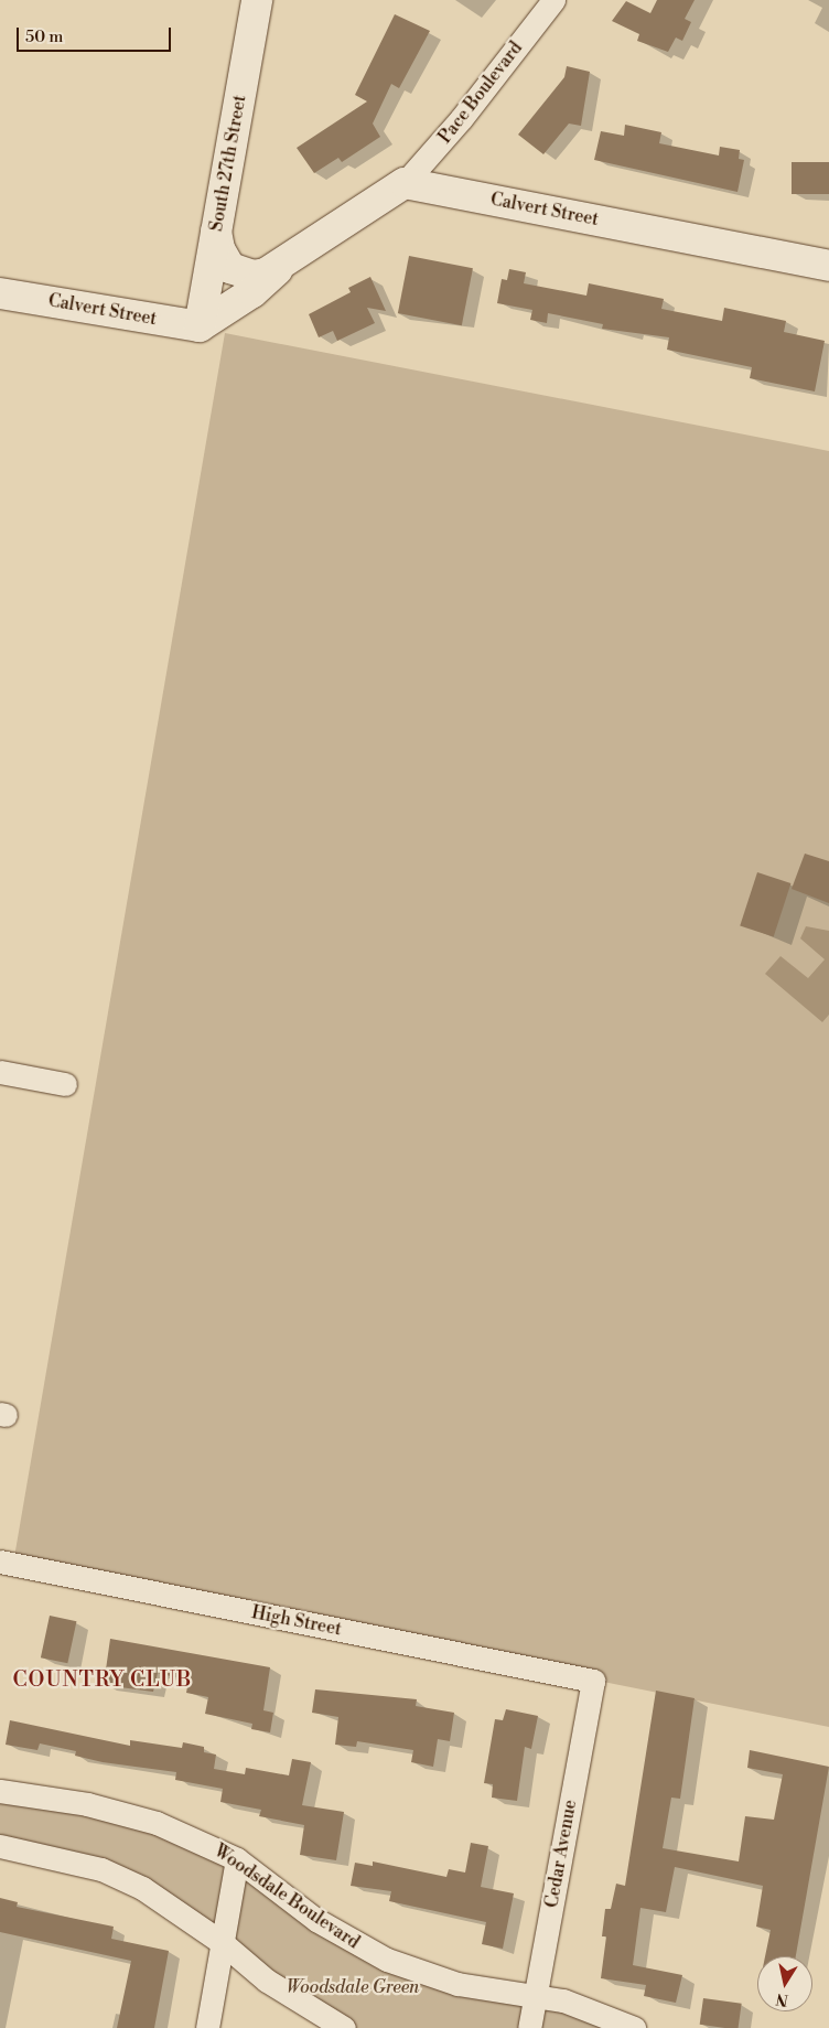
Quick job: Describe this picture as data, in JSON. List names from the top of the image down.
{
  "streets": {
    "street": [
      "Pace Boulevard",
      "South 27th Street",
      "Calvert Street",
      "High Street",
      "Cedar Avenue",
      "Woodsdale Boulevard"
    ]
  },
  "crossings": [
    ["Pace Boulevard", "Calvert Street"],
    ["South 27th Street", "Calvert Street"],
    ["High Street", "Cedar Avenue"],
    ["Cedar Avenue", "Woodsdale Boulevard"]
  ],
  "districts": ["COUNTRY CLUB"],
  "parks": ["Woodsdale Green"],
  "scale_bar": "50 m",
  "north": "bottom"
}
